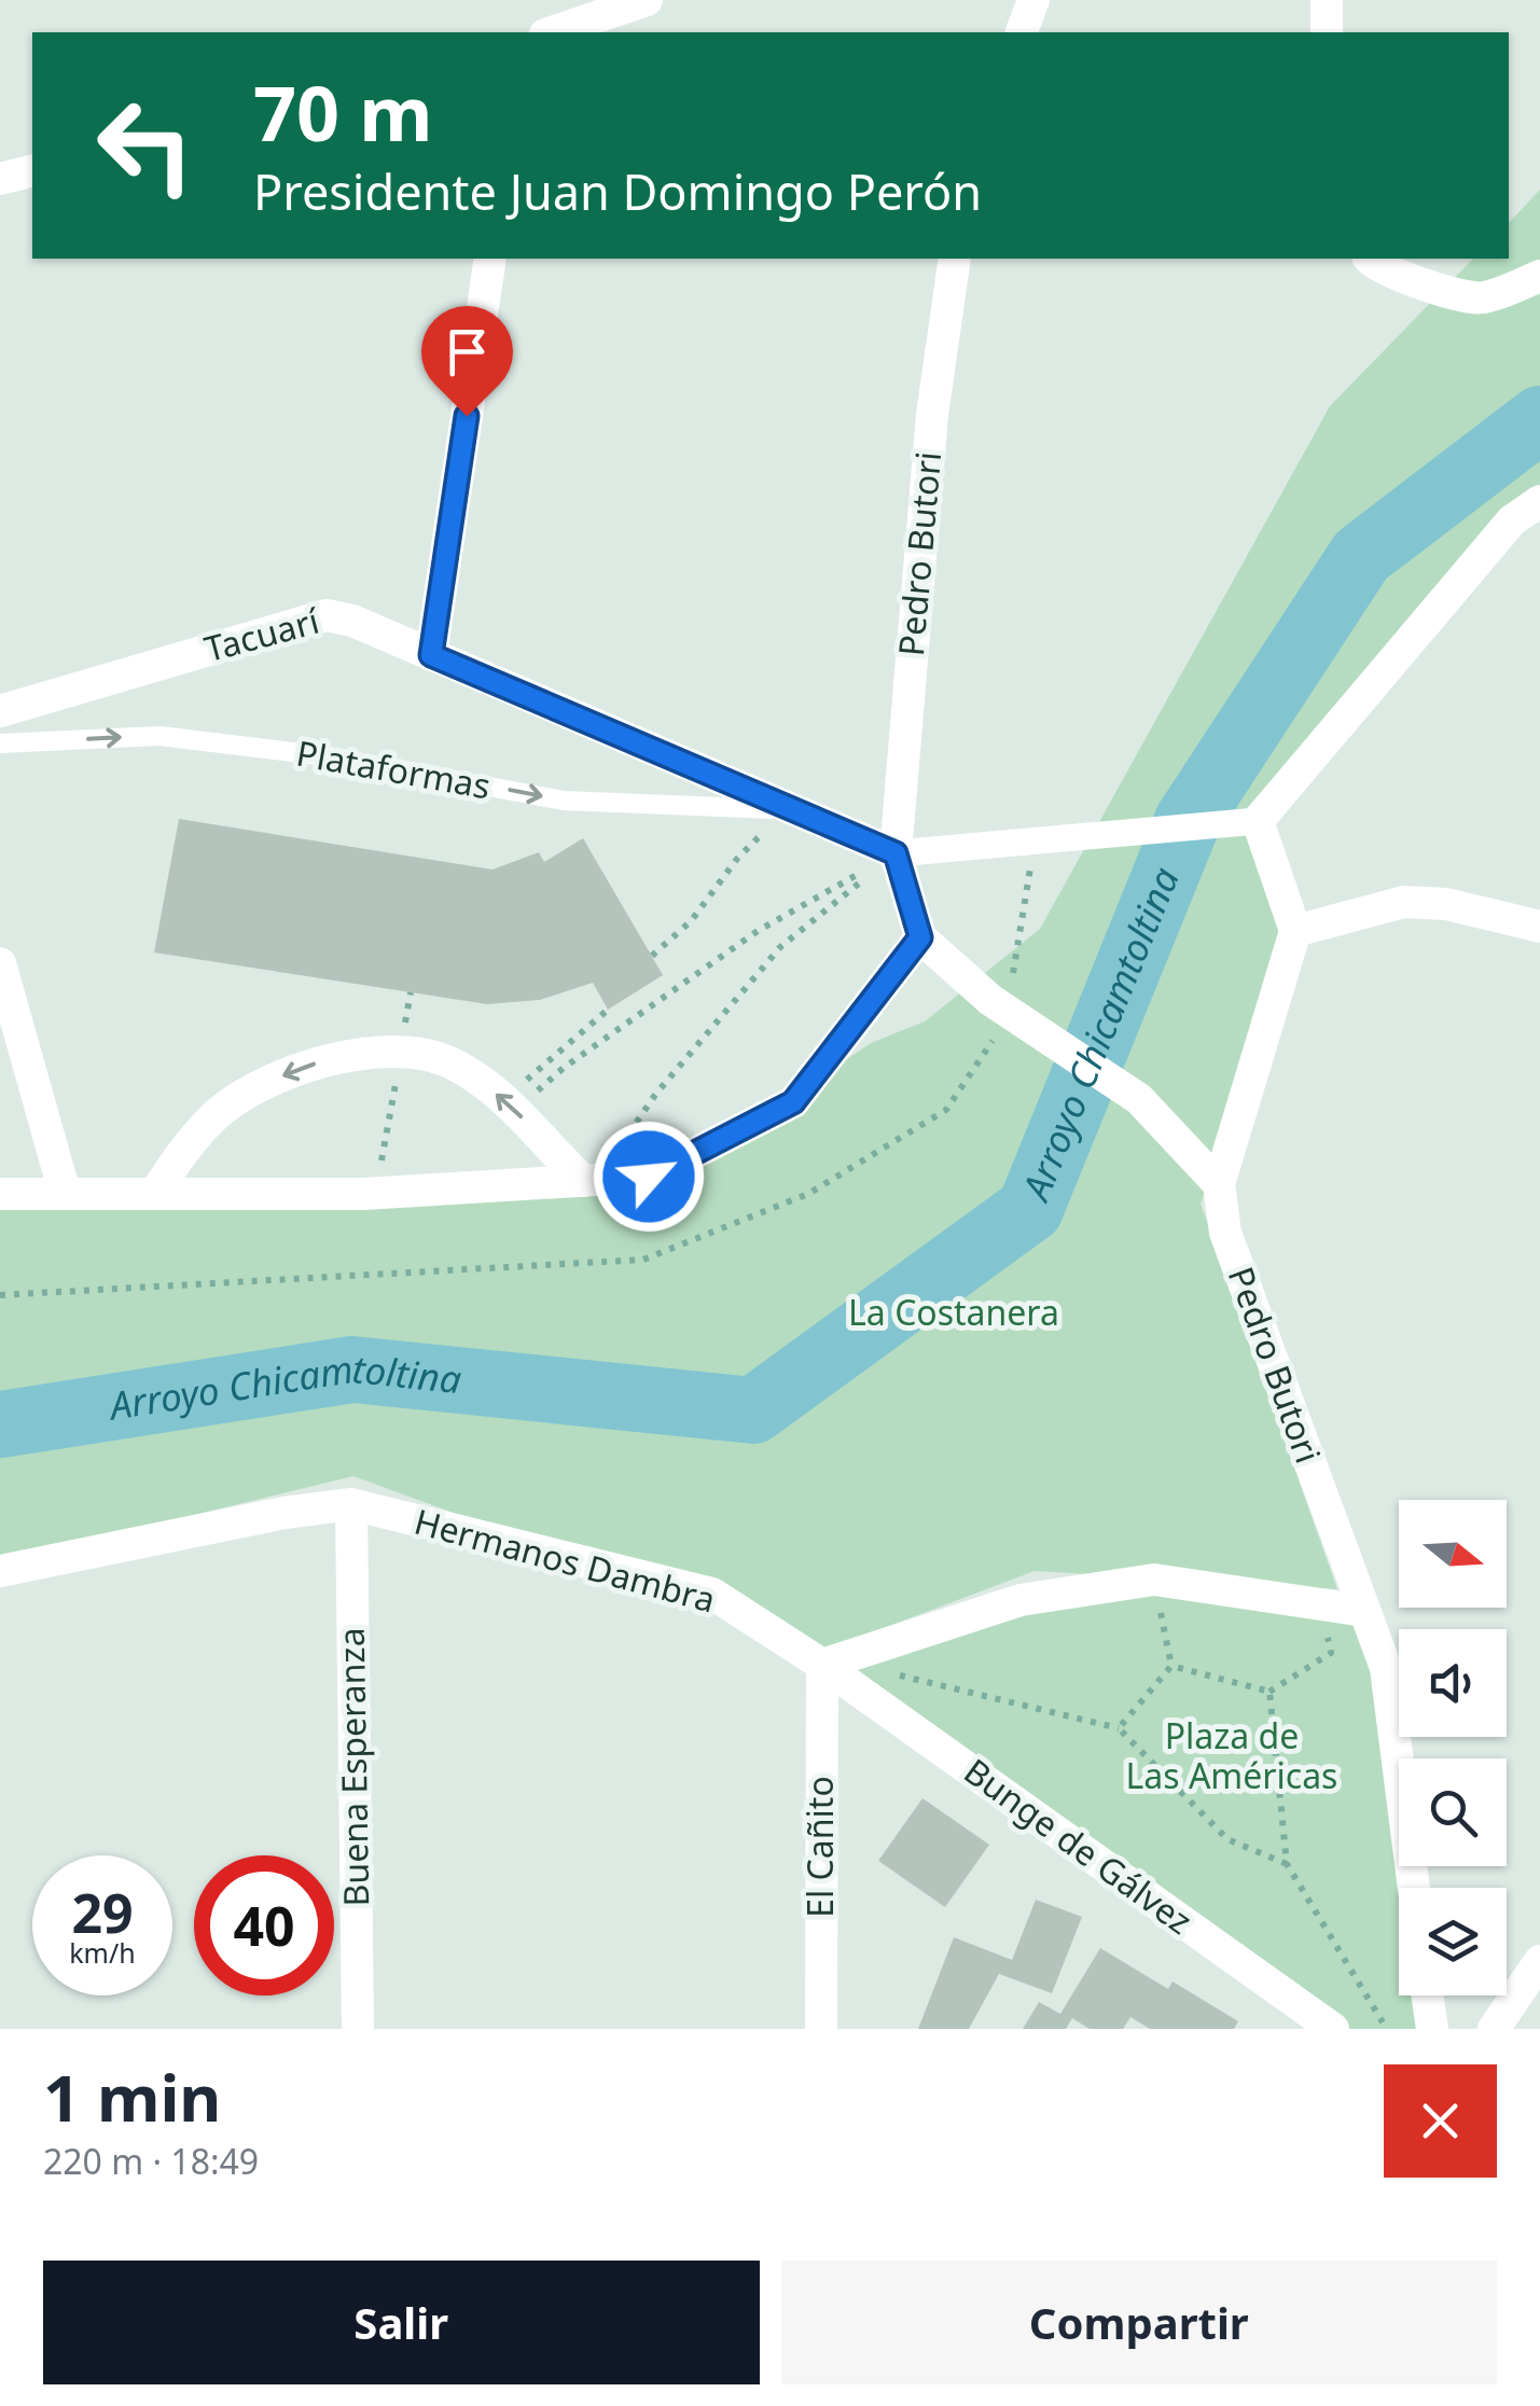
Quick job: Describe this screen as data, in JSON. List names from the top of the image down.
{
  "streets": {
    "street": [
      "Pedro Butori",
      "Tacuarí",
      "Hermanos Dambra",
      "Buena Esperanza",
      "El Cañito",
      "Bunge de Gálvez"
    ],
    "lane": ["Plataformas"]
  },
  "crossings": [
    ["Pedro Butori", "Tacuarí"],
    ["Tacuarí", "Plataformas"],
    ["Hermanos Dambra", "Buena Esperanza"],
    ["Hermanos Dambra", "El Cañito"],
    ["Hermanos Dambra", "Bunge de Gálvez"],
    ["El Cañito", "Bunge de Gálvez"]
  ],
  "one_way": ["Plataformas"],
  "water": ["Arroyo Chicamtoltina"],
  "parks": ["La Costanera", "Plaza de Las Américas"],
  "north": "right",
  "page": {
    "turn": ["70 m", "Presidente Juan Domingo Perón"],
    "speed": "29 km/h",
    "limit": "40",
    "heading": ["1 min", "220 m · 18:49"],
    "buttons": ["Salir", "Compartir"]
  }
}
